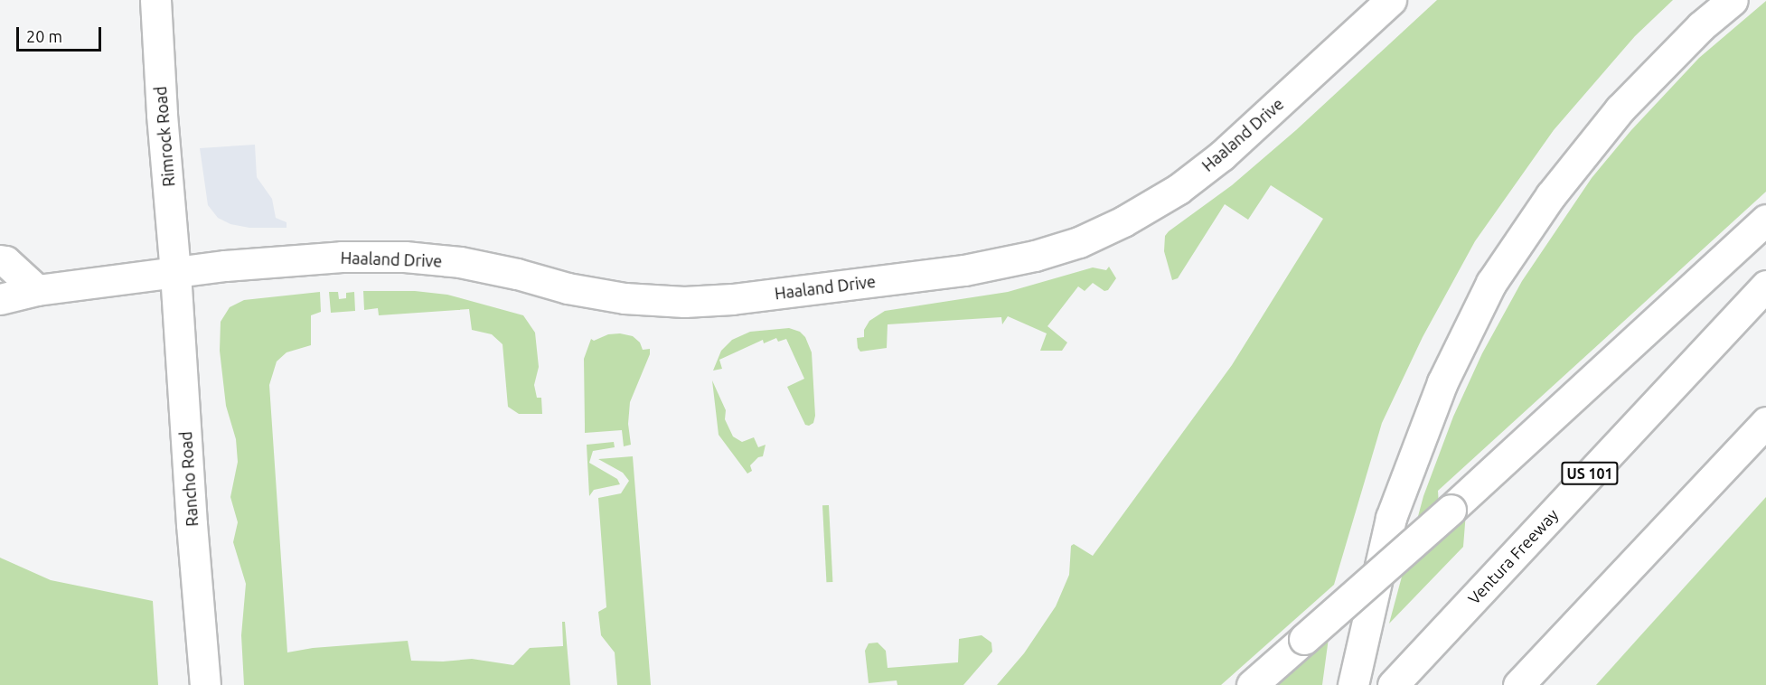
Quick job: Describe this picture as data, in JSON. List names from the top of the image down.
{
  "streets": {
    "main road": [
      "Haaland Drive",
      "Rimrock Road",
      "US 101",
      "Rancho Road",
      "Ventura Freeway"
    ]
  },
  "crossings": [
    ["Haaland Drive", "Rimrock Road"],
    ["Haaland Drive", "Rancho Road"],
    ["Rimrock Road", "Rancho Road"]
  ],
  "scale_bar": "20 m"
}
